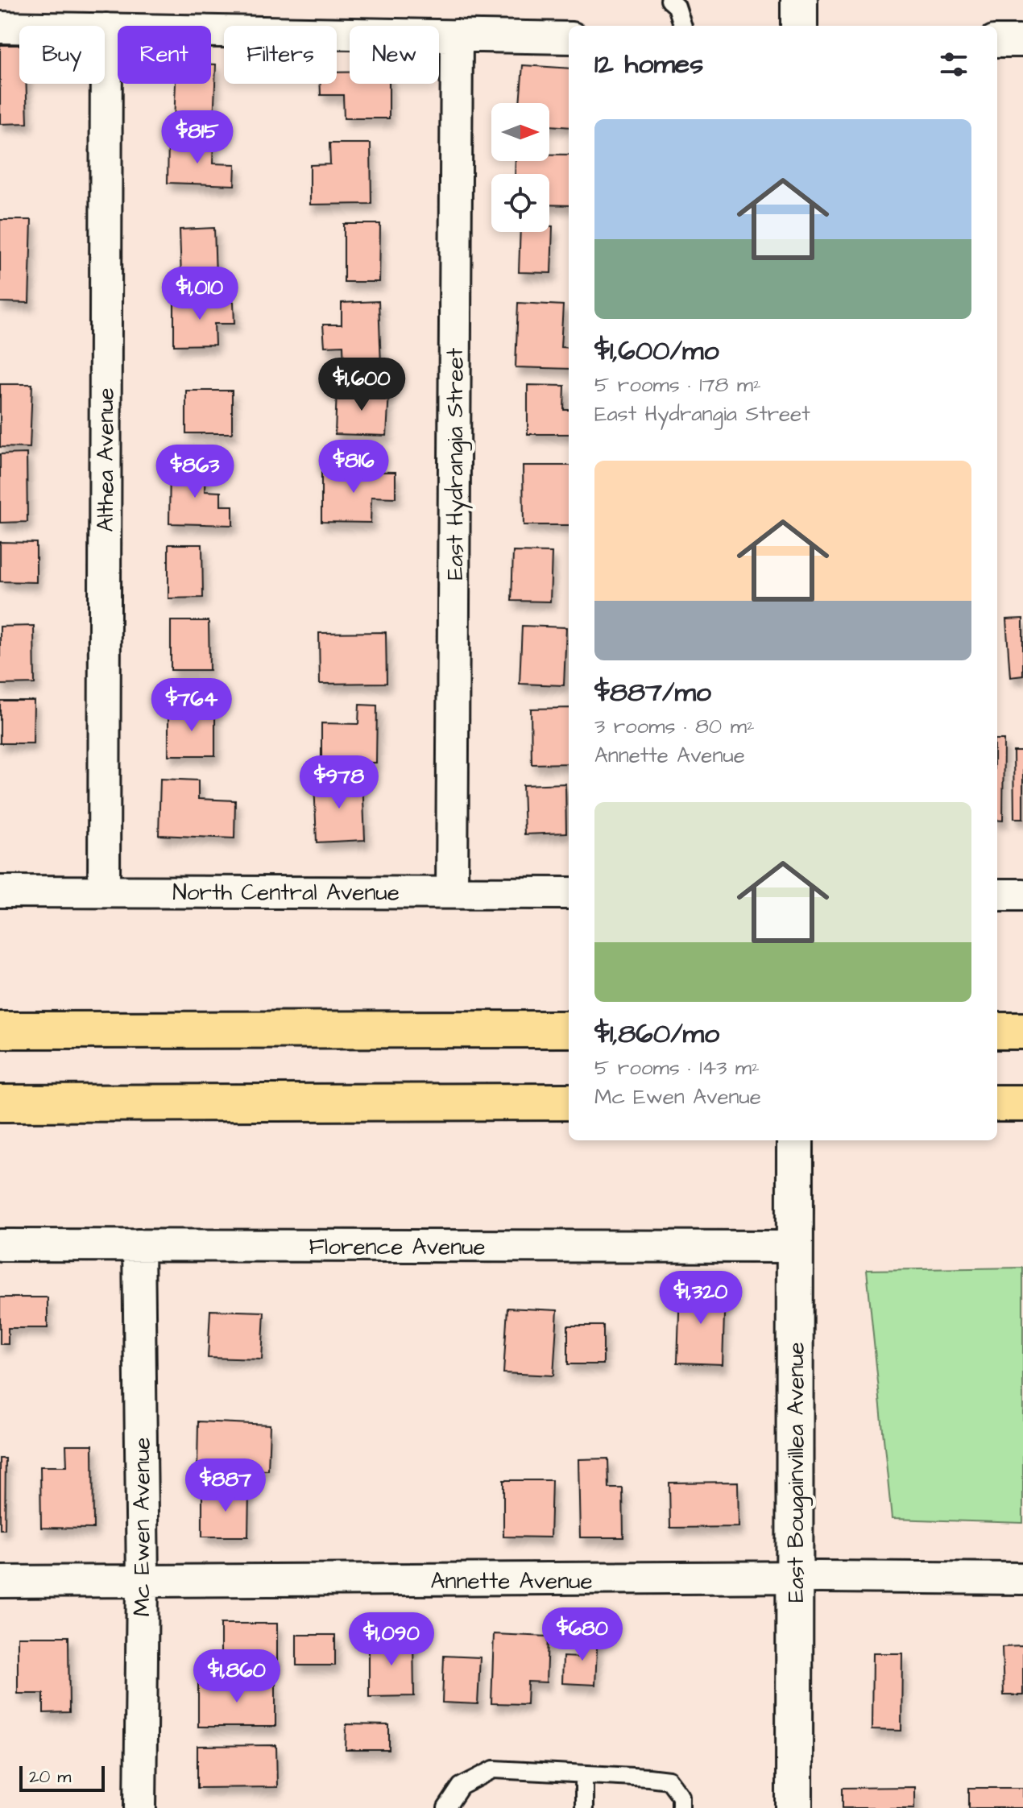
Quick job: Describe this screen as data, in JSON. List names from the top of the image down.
{
  "streets": {
    "street": [
      "Althea Avenue",
      "East Hydrangia Street",
      "North Central Avenue",
      "Florence Avenue",
      "East Bougainvillea Avenue",
      "Mc Ewen Avenue",
      "Annette Avenue"
    ]
  },
  "crossings": [
    ["Althea Avenue", "North Central Avenue"],
    ["East Hydrangia Street", "North Central Avenue"],
    ["Florence Avenue", "East Bougainvillea Avenue"],
    ["Florence Avenue", "Mc Ewen Avenue"],
    ["East Bougainvillea Avenue", "Annette Avenue"],
    ["Mc Ewen Avenue", "Annette Avenue"]
  ],
  "scale_bar": "20 m",
  "north": "right",
  "page": {
    "chip": [
      "Buy",
      "Rent",
      "Filters",
      "New"
    ],
    "heading": "12 homes",
    "list": [
      {
        "name": "$1,600/mo",
        "note": "5 rooms · 178 m² · East Hydrangia Street"
      },
      {
        "name": "$887/mo",
        "note": "3 rooms · 80 m² · Annette Avenue"
      },
      {
        "name": "$1,860/mo",
        "note": "5 rooms · 143 m² · Mc Ewen Avenue"
      }
    ],
    "price": [
      "$815",
      "$1,010",
      "$1,600",
      "$816",
      "$863",
      "$764",
      "$978",
      "$1,320",
      "$887",
      "$680",
      "$1,090",
      "$1,860"
    ],
    "scale": "20 m"
  }
}
